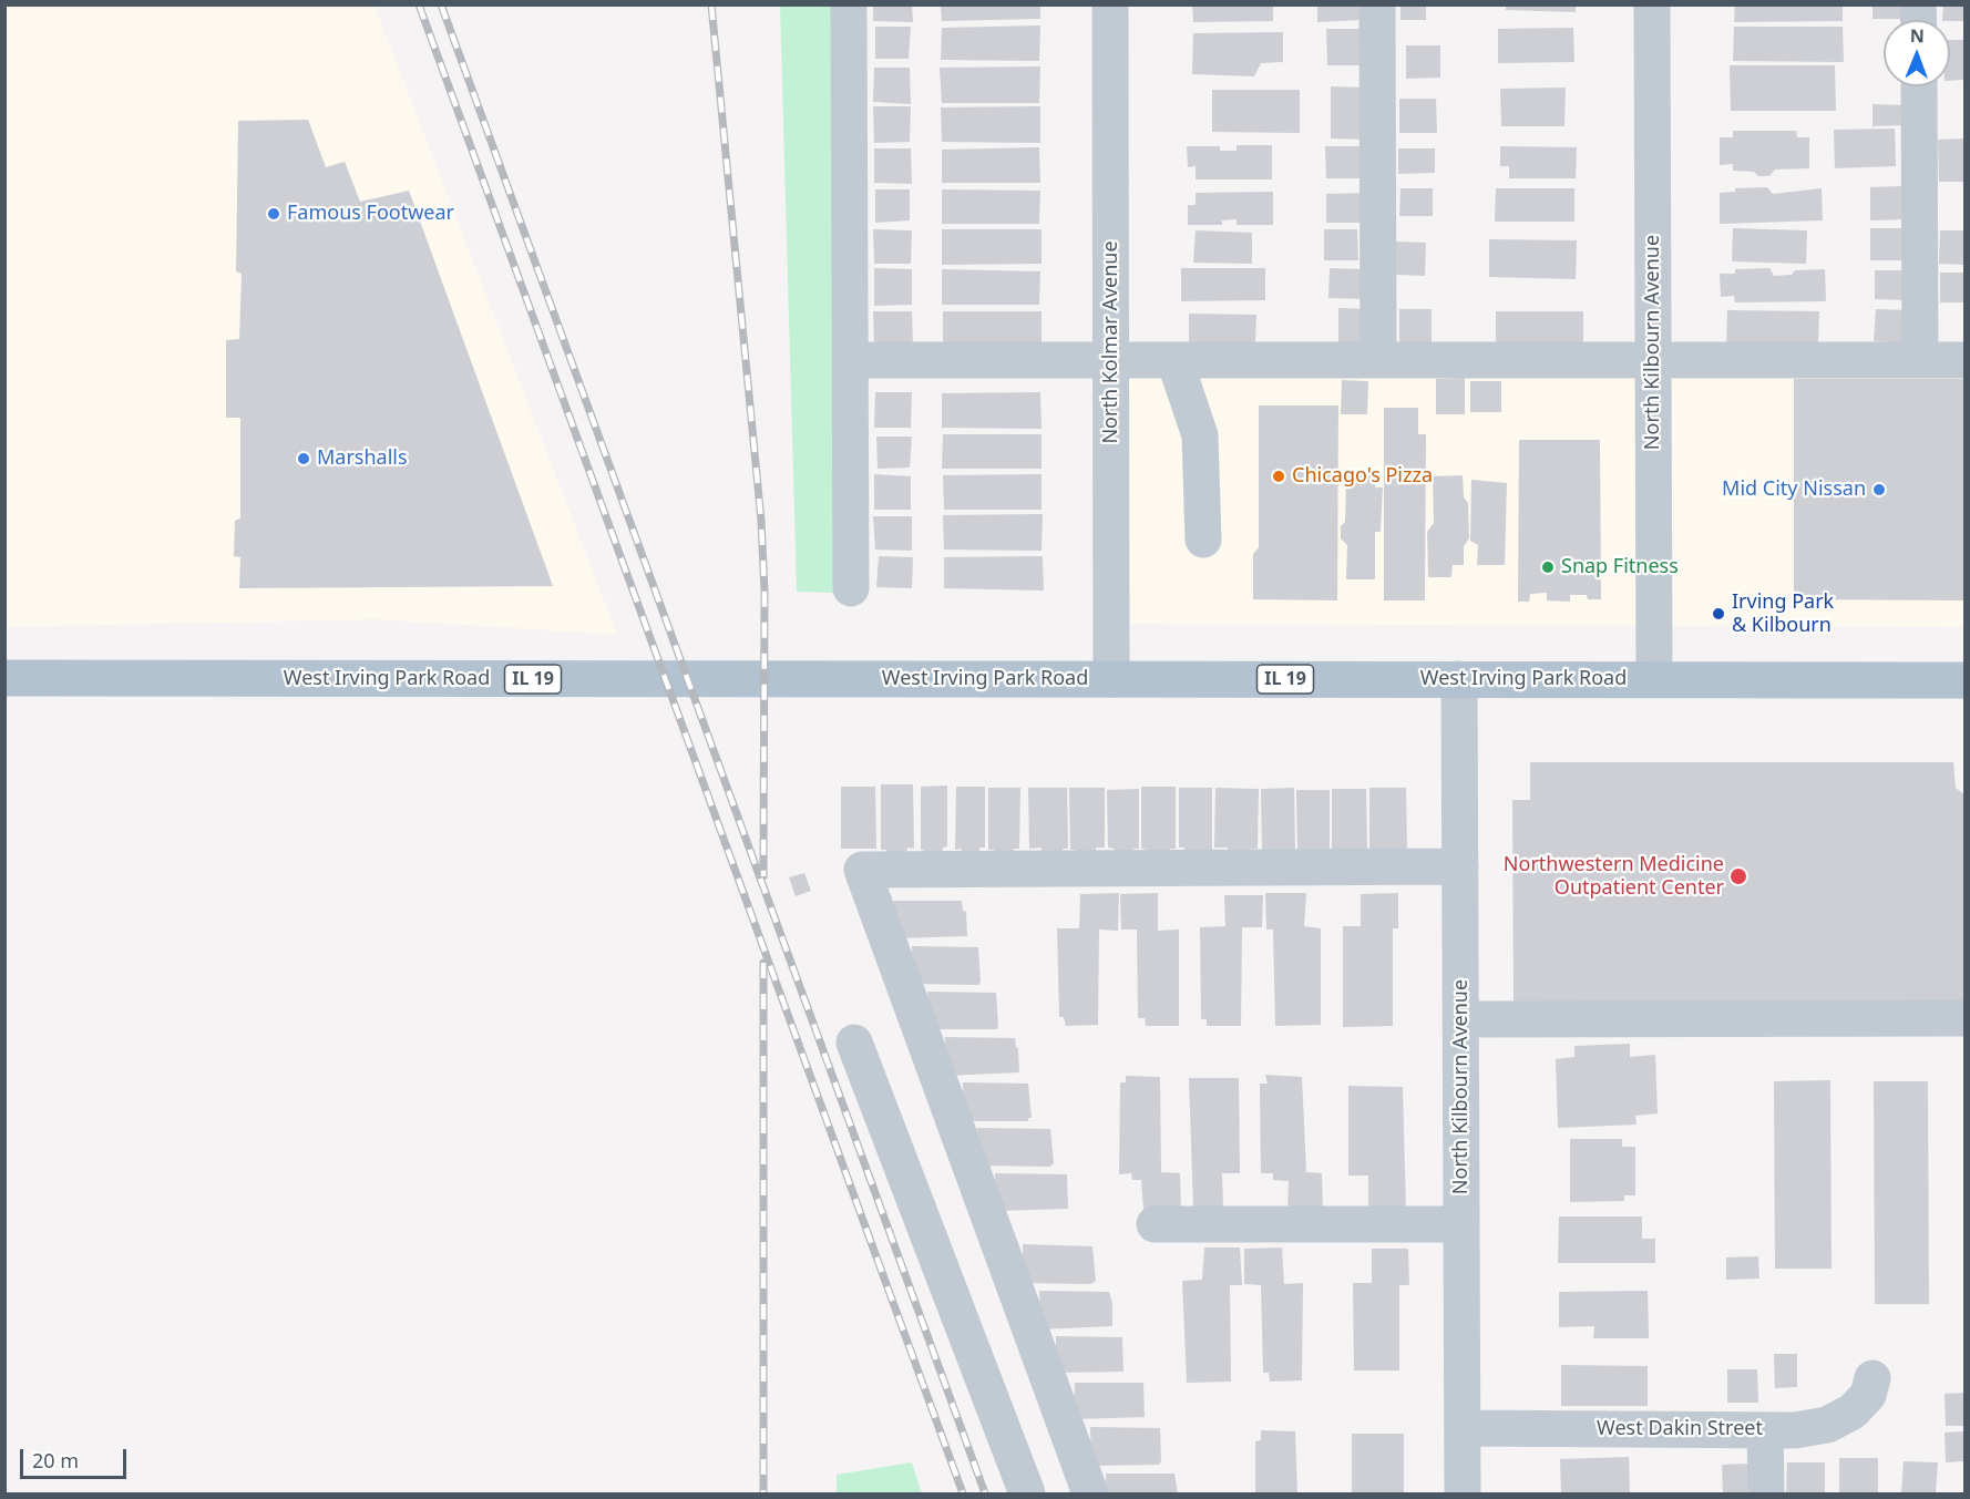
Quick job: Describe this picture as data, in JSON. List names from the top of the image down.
{
  "streets": {
    "main road": ["West Irving Park Road", "IL 19"],
    "street": ["North Kolmar Avenue", "North Kilbourn Avenue", "West Dakin Street"]
  },
  "crossings": [
    ["North Kolmar Avenue", "West Irving Park Road"],
    ["North Kilbourn Avenue", "West Irving Park Road"],
    ["North Kilbourn Avenue", "West Dakin Street"]
  ],
  "places": [
    "Famous Footwear",
    "Marshalls",
    "Chicago's Pizza",
    "Mid City Nissan",
    "Snap Fitness",
    "Irving Park & Kilbourn",
    "Northwestern Medicine Outpatient Center"
  ],
  "scale_bar": "20 m",
  "north": "top"
}
